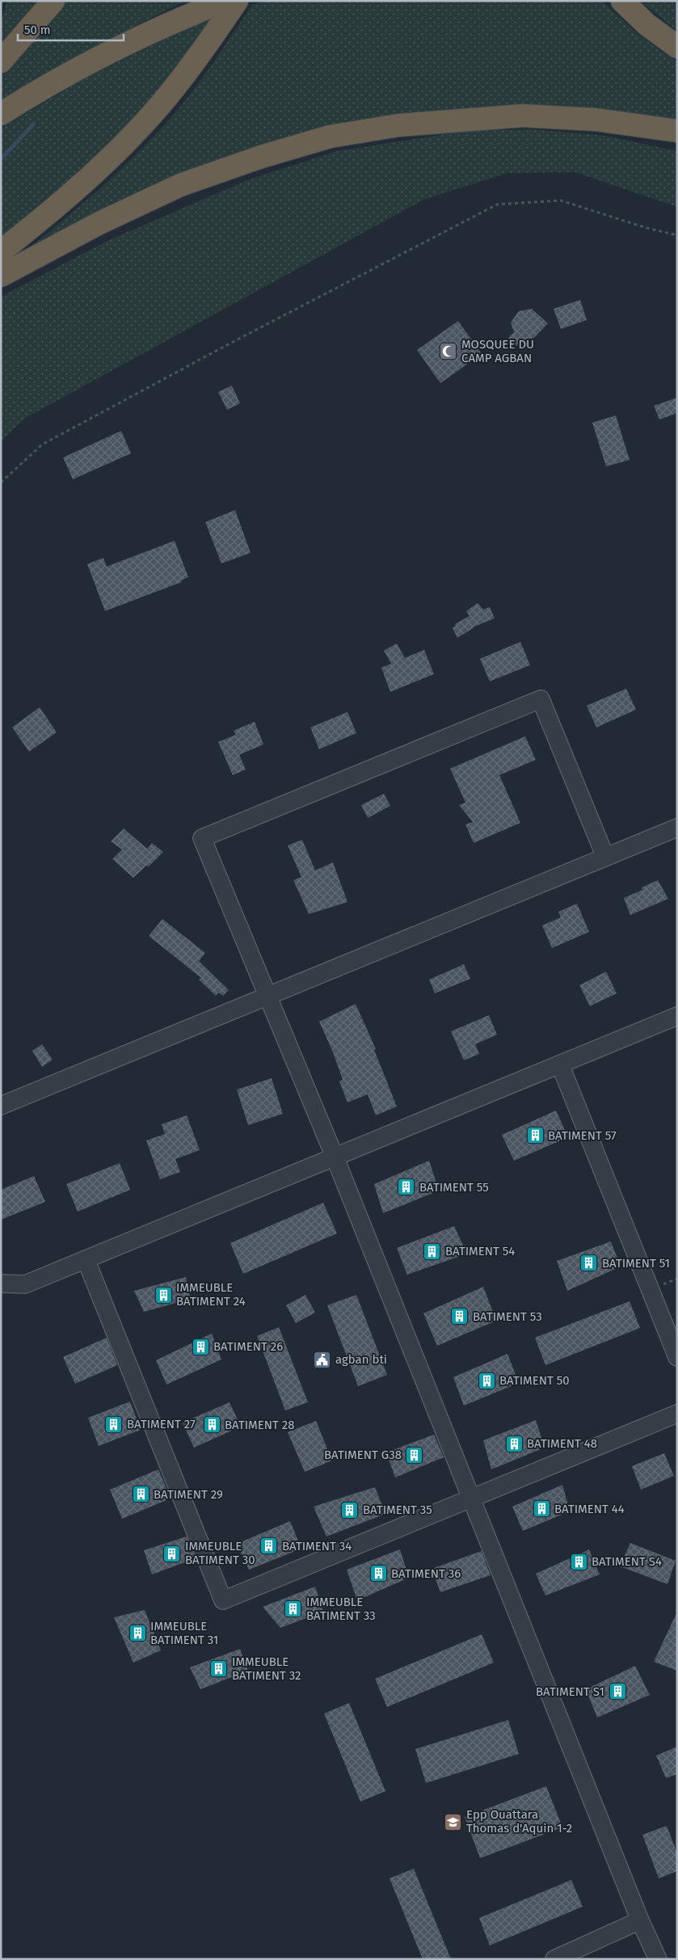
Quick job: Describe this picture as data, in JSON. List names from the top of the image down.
{
  "places": {
    "mosque": ["MOSQUEE DU CAMP AGBAN"],
    "building": [
      "BATIMENT 57",
      "BATIMENT 55",
      "BATIMENT 54",
      "BATIMENT 51",
      "IMMEUBLE BATIMENT 24",
      "BATIMENT 53",
      "BATIMENT 26",
      "BATIMENT 50",
      "BATIMENT 27",
      "BATIMENT 28",
      "BATIMENT 48",
      "BATIMENT G38",
      "BATIMENT 29",
      "BATIMENT 44",
      "BATIMENT 35",
      "BATIMENT 34",
      "IMMEUBLE BATIMENT 30",
      "BATIMENT S4",
      "BATIMENT 36",
      "IMMEUBLE BATIMENT 33",
      "IMMEUBLE BATIMENT 31",
      "IMMEUBLE BATIMENT 32",
      "BATIMENT S1"
    ],
    "public building": ["agban bti"],
    "school or university": ["Epp Ouattara Thomas d'Aquin 1-2"]
  },
  "scale_bar": "50 m"
}
